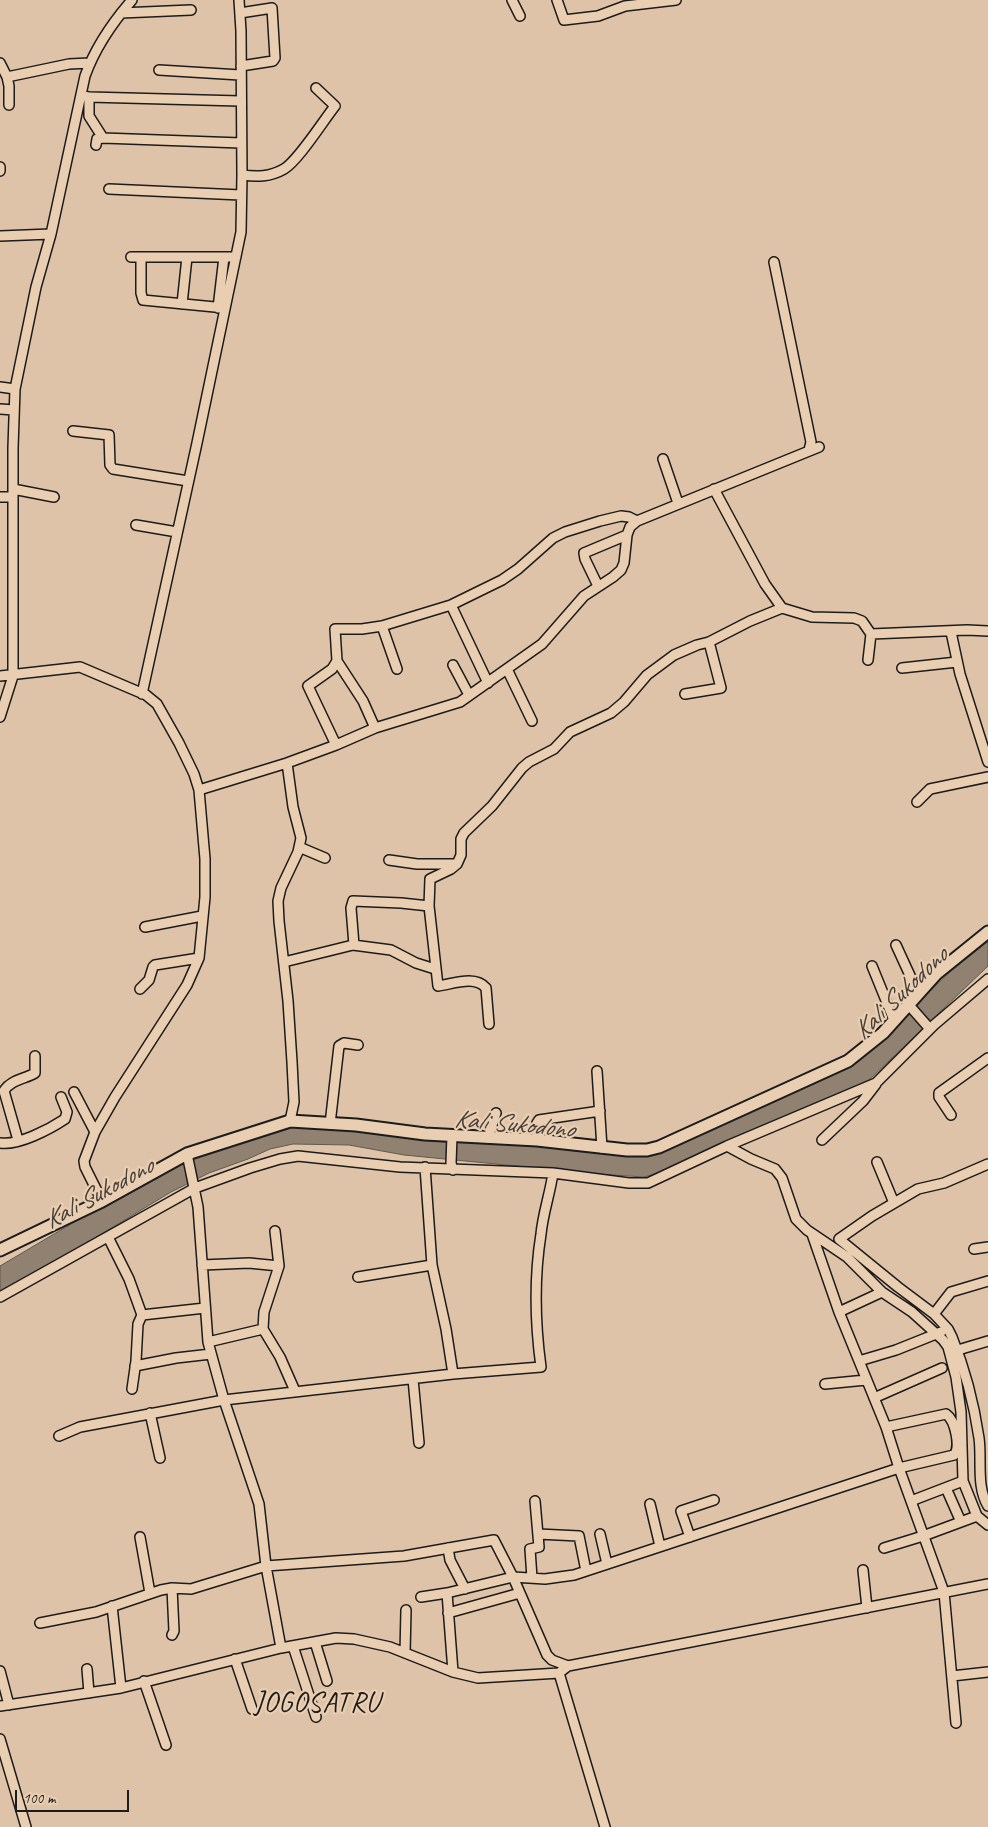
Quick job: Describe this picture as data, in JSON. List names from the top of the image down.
{
  "districts": ["JOGOSATRU"],
  "water": ["Kali Sukodono"],
  "scale_bar": "100 m"
}
